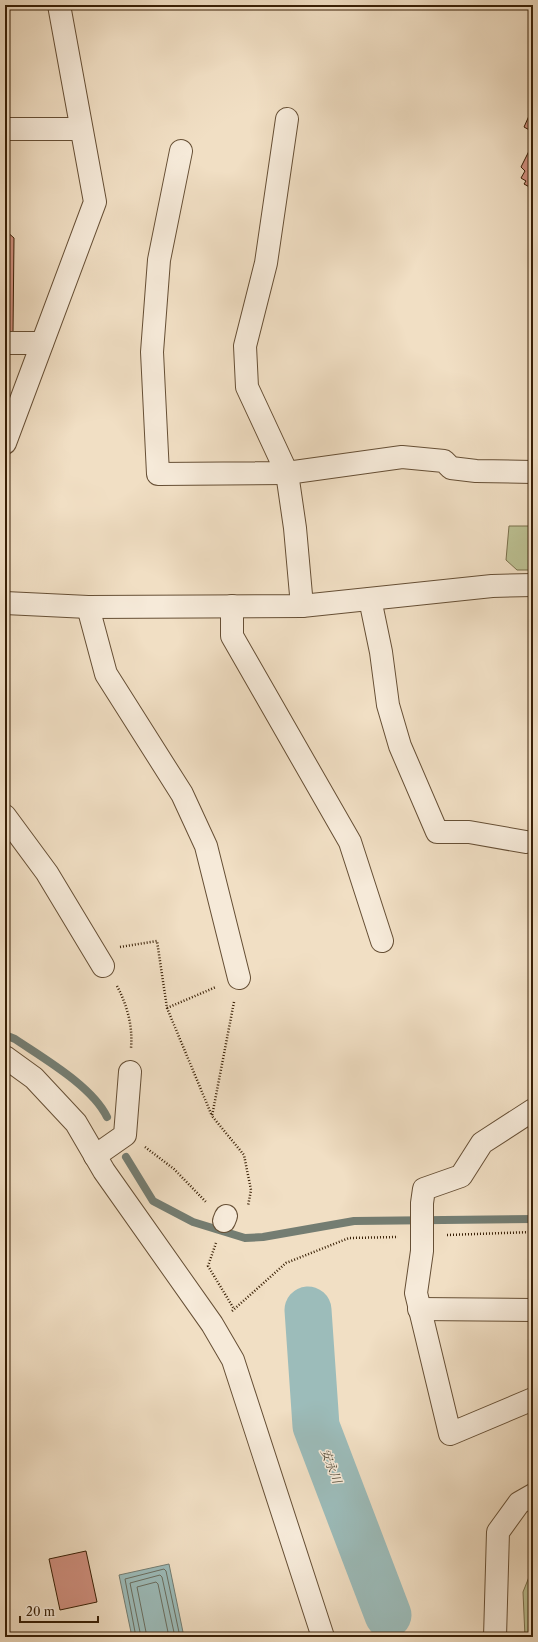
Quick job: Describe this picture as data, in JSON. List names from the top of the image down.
{
  "water": ["安永川"],
  "scale_bar": "20 m"
}
